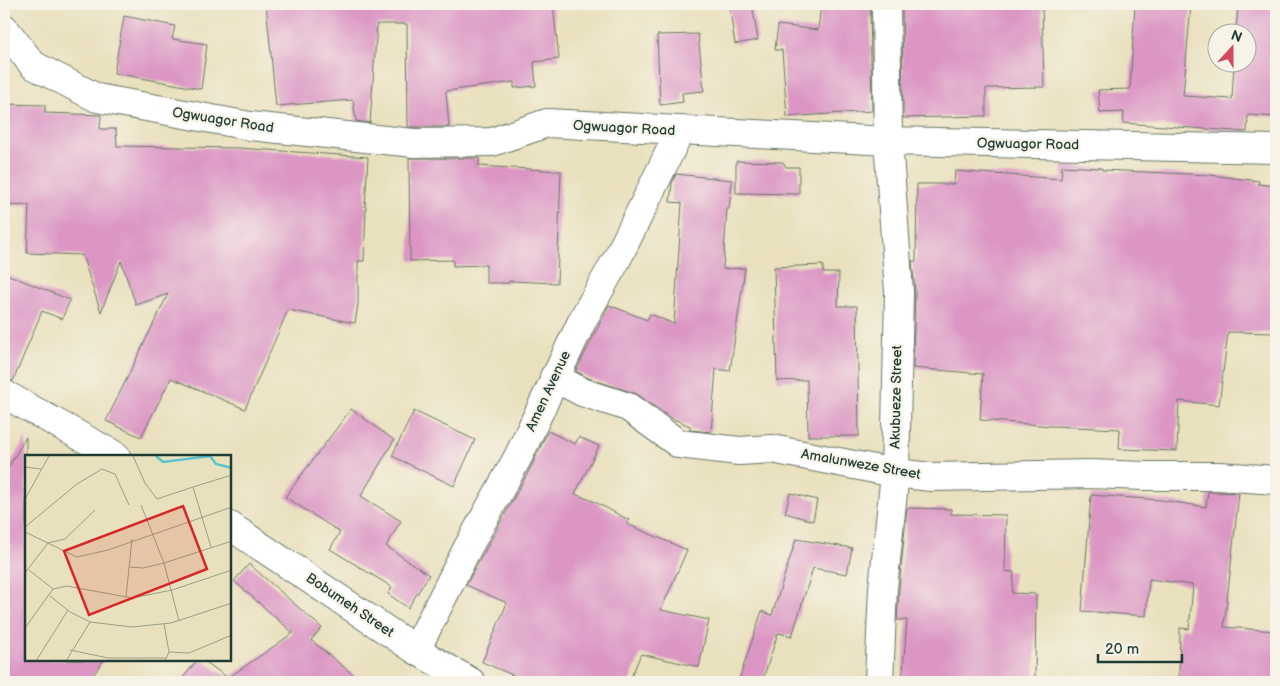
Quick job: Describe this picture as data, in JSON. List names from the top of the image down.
{
  "streets": {
    "street": [
      "Ogwuagor Road",
      "Amen Avenue",
      "Akubueze Street",
      "Amalunweze Street",
      "Bobumeh Street"
    ]
  },
  "crossings": [
    ["Ogwuagor Road", "Amen Avenue"],
    ["Ogwuagor Road", "Akubueze Street"],
    ["Amen Avenue", "Amalunweze Street"],
    ["Amen Avenue", "Bobumeh Street"],
    ["Akubueze Street", "Amalunweze Street"]
  ],
  "scale_bar": "20 m",
  "north": "top"
}
